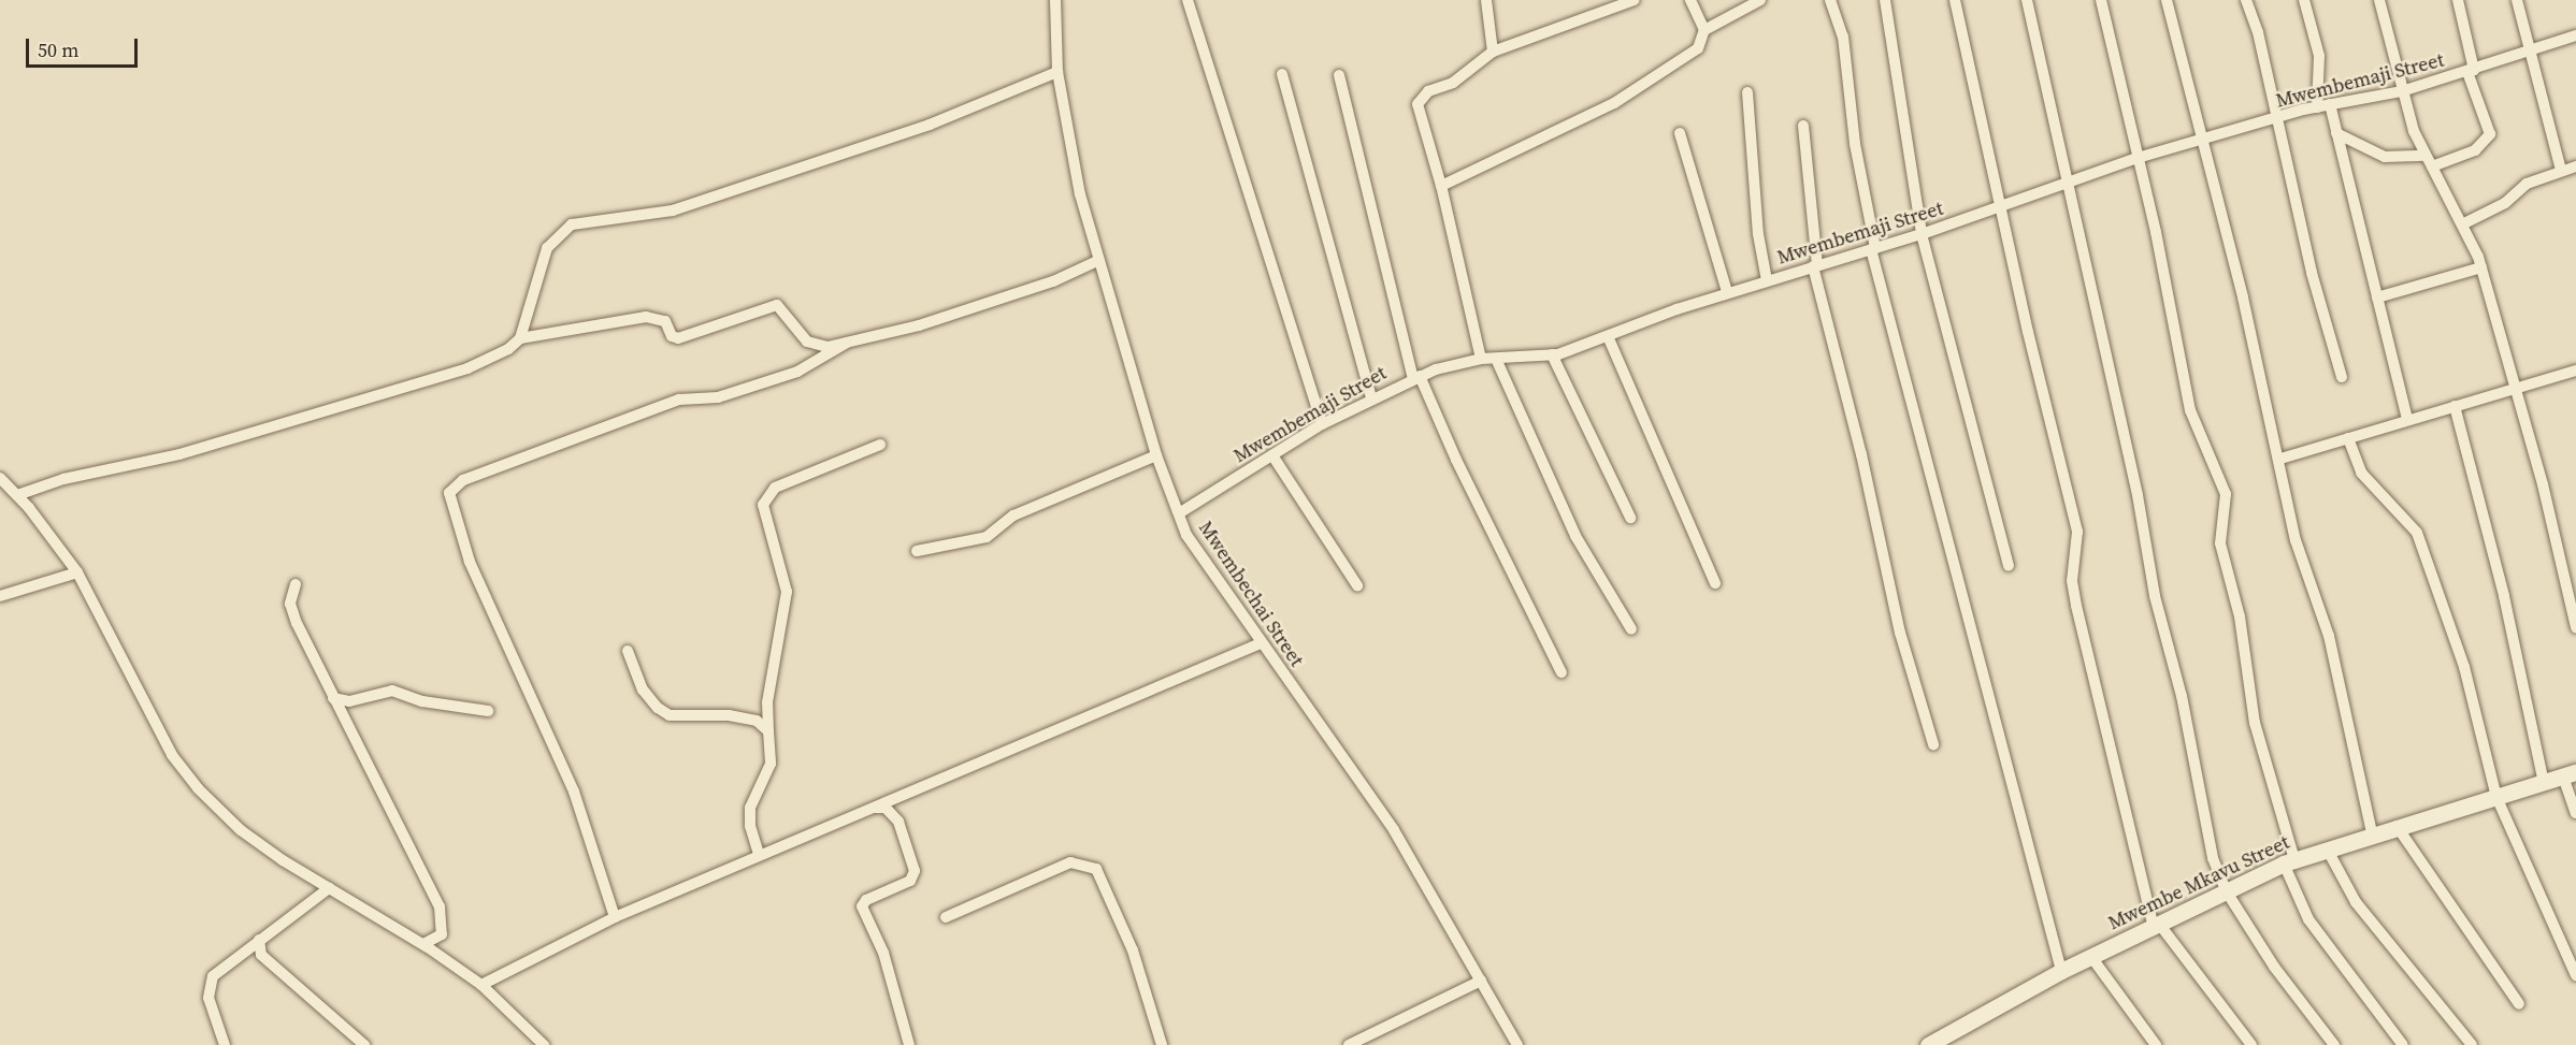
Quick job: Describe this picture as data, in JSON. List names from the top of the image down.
{
  "streets": {
    "street": ["Mwembemaji Street", "Mwembechai Street", "Mwembe Mkavu Street"]
  },
  "crossings": [
    ["Mwembemaji Street", "Mwembechai Street"]
  ],
  "scale_bar": "50 m"
}
